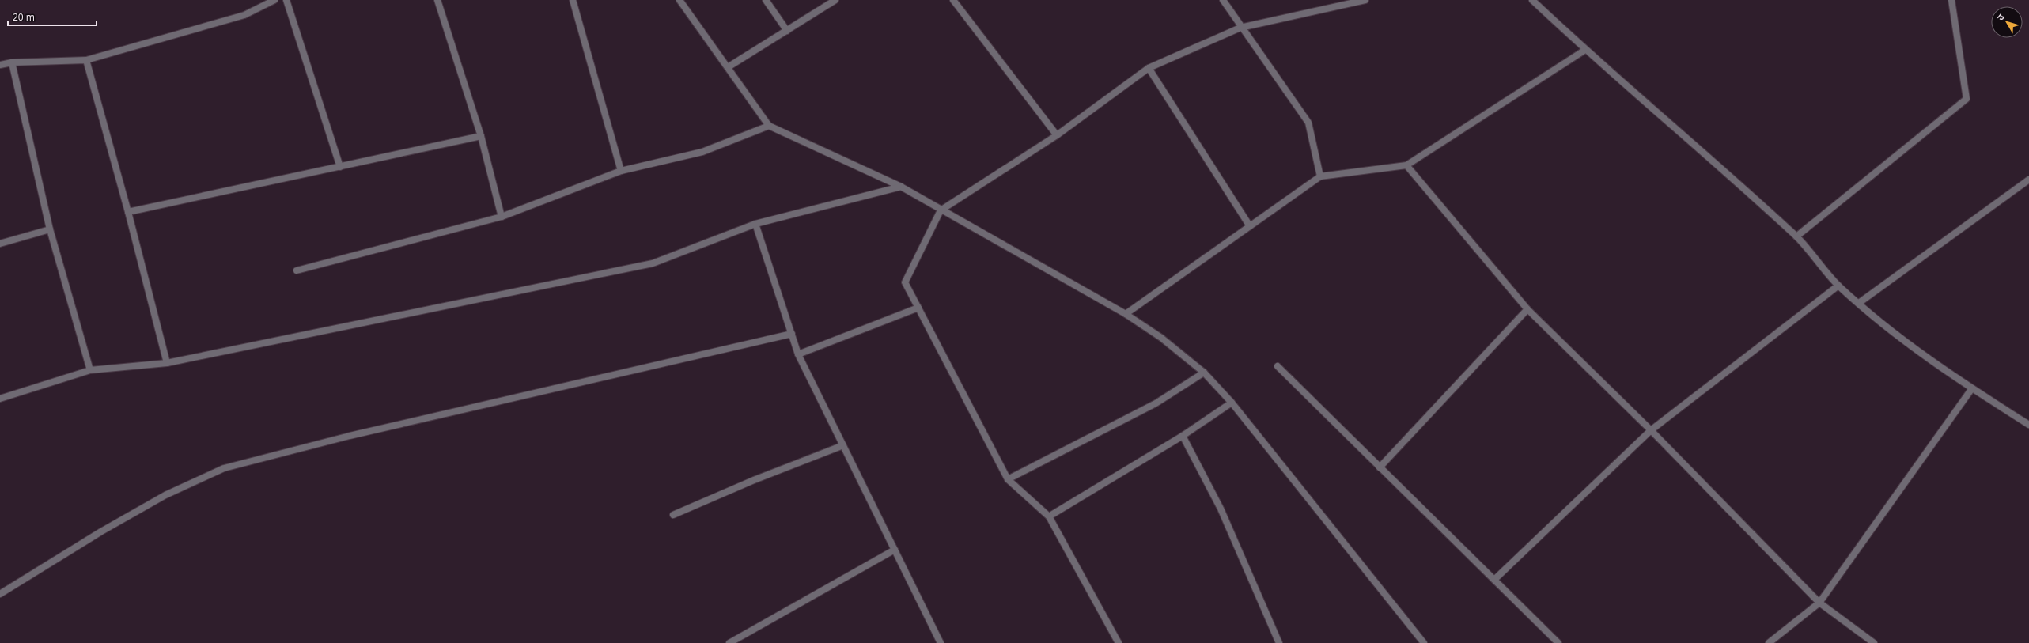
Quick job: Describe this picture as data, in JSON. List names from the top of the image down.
{
  "scale_bar": "20 m",
  "north": "top left"
}
